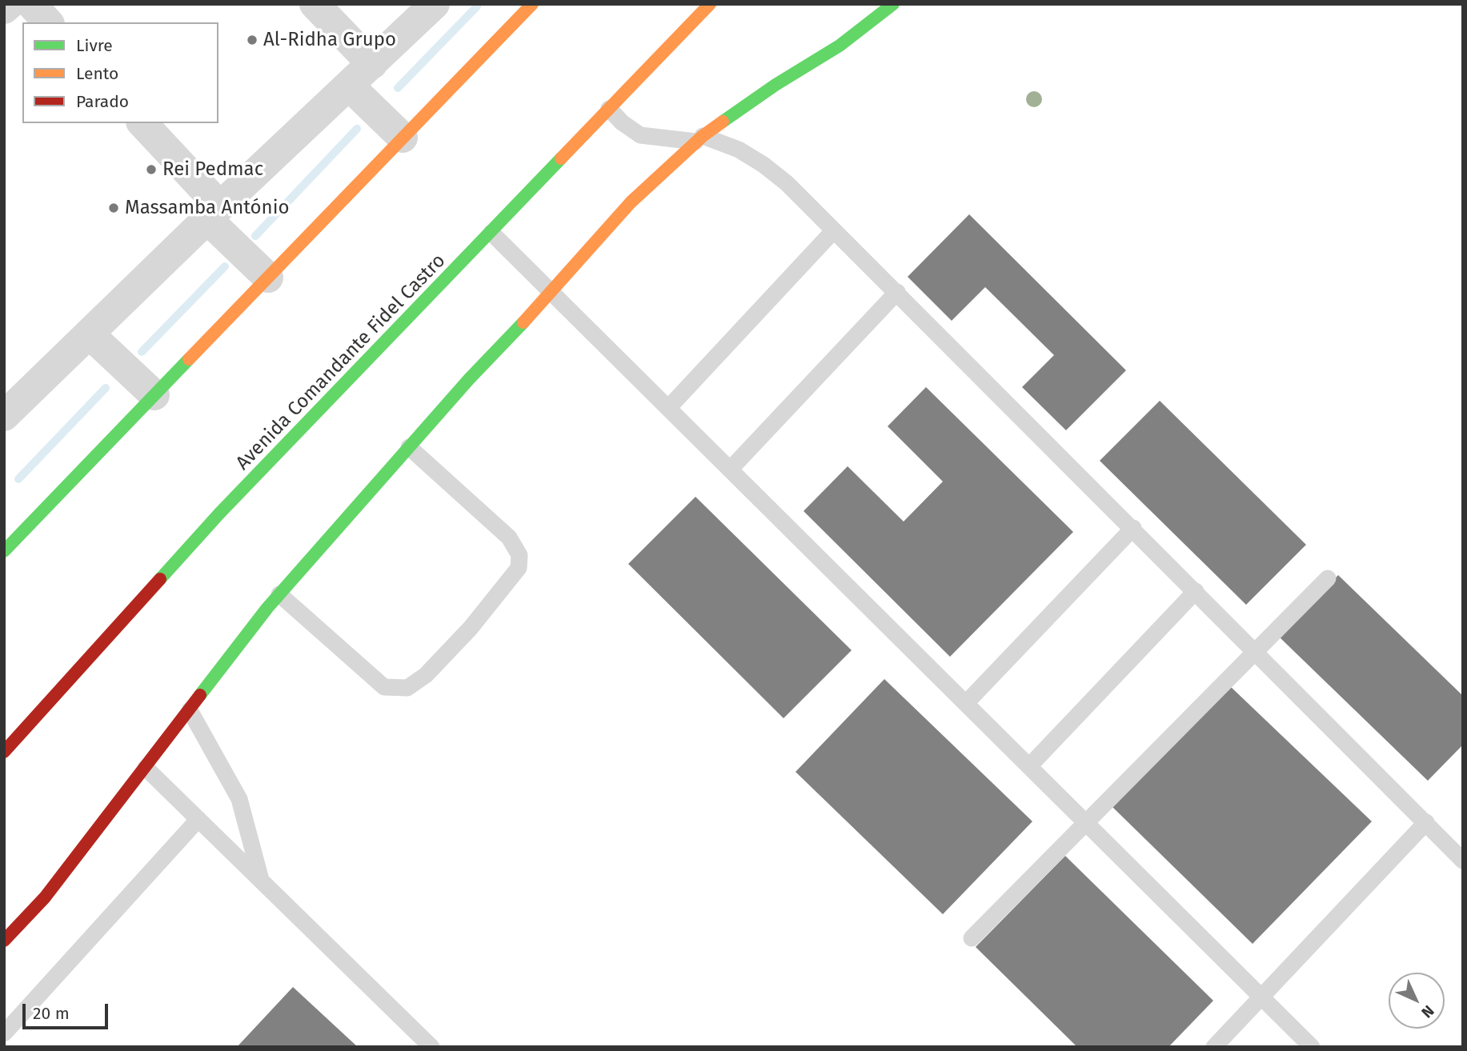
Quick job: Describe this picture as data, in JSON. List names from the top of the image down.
{
  "streets": {
    "main road": ["Avenida Comandante Fidel Castro"]
  },
  "places": ["Al-Ridha Grupo", "Rei Pedmac", "Massamba António"],
  "legend": ["Livre", "Lento", "Parado"],
  "scale_bar": "20 m",
  "north": "bottom right"
}
